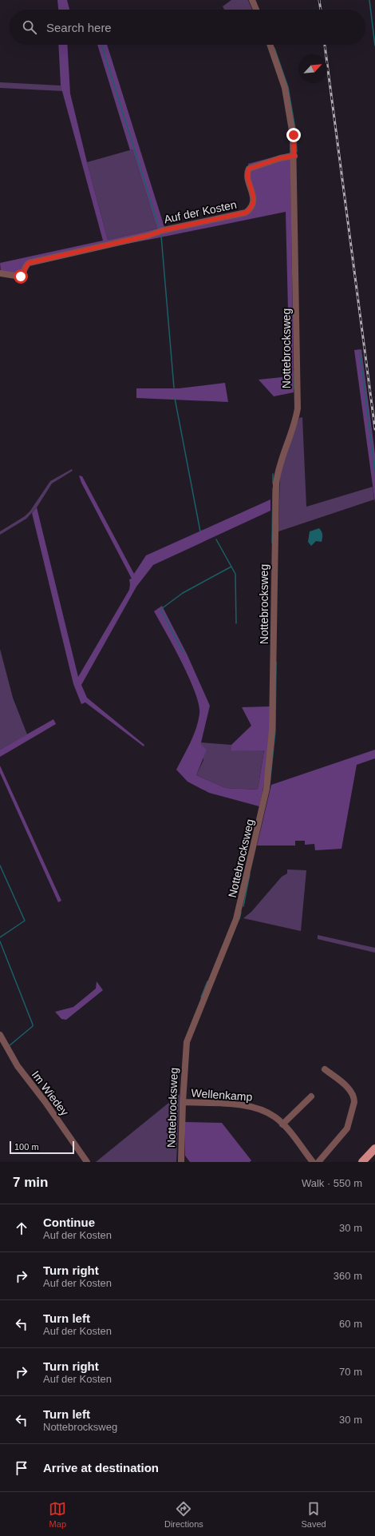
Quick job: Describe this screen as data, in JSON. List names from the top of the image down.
{
  "streets": {
    "street": [
      "Auf der Kosten",
      "Nottebrocksweg",
      "Im Wiedey",
      "Wellenkamp"
    ]
  },
  "crossings": [
    ["Auf der Kosten", "Nottebrocksweg"],
    ["Nottebrocksweg", "Wellenkamp"]
  ],
  "scale_bar": "100 m",
  "north": "top right",
  "page": {
    "search": "Search here",
    "scale": "100 m",
    "heading": ["7 min", "Walk · 550 m"],
    "list": [
      ["Continue", "Auf der Kosten", "30 m"],
      ["Turn right", "Auf der Kosten", "360 m"],
      ["Turn left", "Auf der Kosten", "60 m"],
      ["Turn right", "Auf der Kosten", "70 m"],
      ["Turn left", "Nottebrocksweg", "30 m"],
      "Arrive at destination"
    ],
    "nav": ["Map", "Directions", "Saved"]
  }
}
